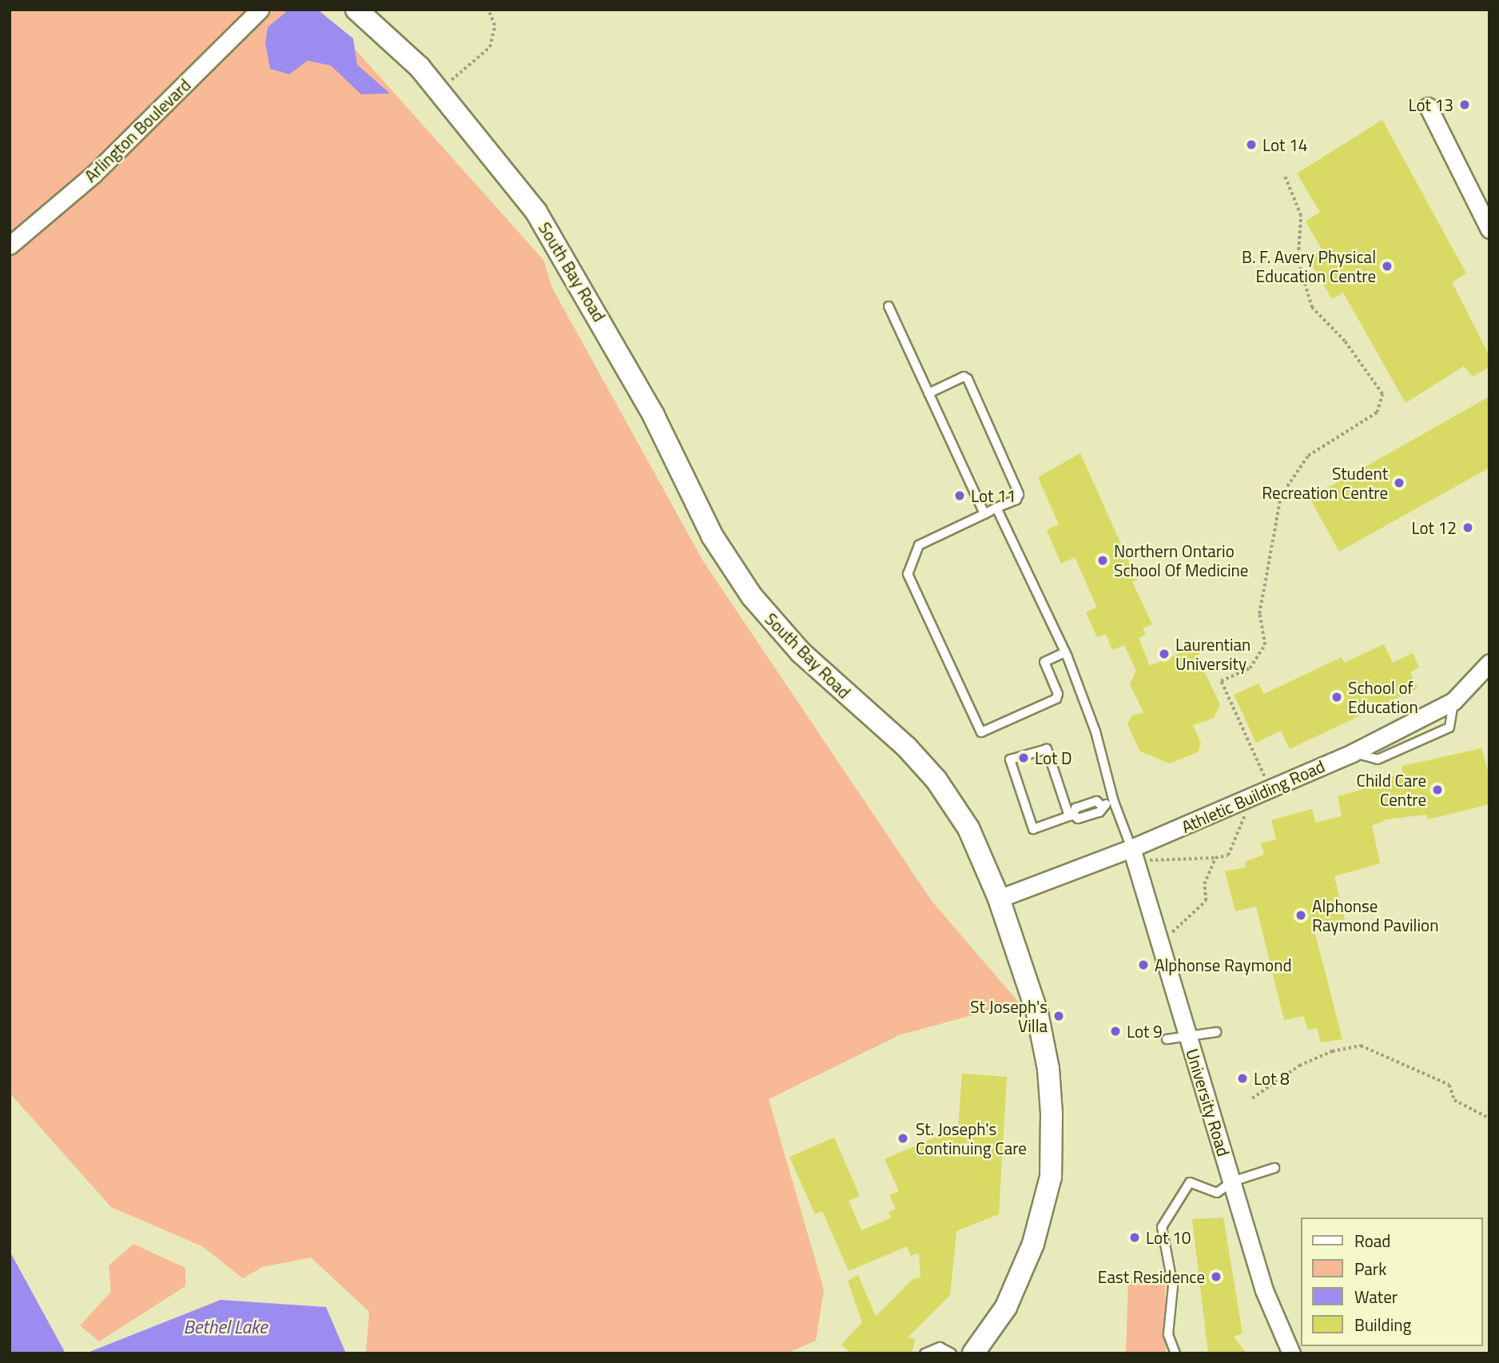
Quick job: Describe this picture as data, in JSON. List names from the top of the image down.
{
  "streets": {
    "street": [
      "Arlington Boulevard",
      "South Bay Road",
      "Athletic Building Road",
      "University Road"
    ]
  },
  "crossings": [
    ["South Bay Road", "Athletic Building Road"],
    ["Athletic Building Road", "University Road"]
  ],
  "water": ["Bethel Lake"],
  "places": [
    "Lot 13",
    "Lot 14",
    "B. F. Avery Physical Education Centre",
    "Student Recreation Centre",
    "Lot 11",
    "Lot 12",
    "Northern Ontario School Of Medicine",
    "Laurentian University",
    "School of Education",
    "Lot D",
    "Child Care Centre",
    "Alphonse Raymond Pavilion",
    "Alphonse Raymond",
    "St Joseph's Villa",
    "Lot 9",
    "Lot 8",
    "St. Joseph's Continuing Care",
    "Lot 10",
    "East Residence"
  ],
  "legend": [
    "Road",
    "Park",
    "Water",
    "Building"
  ]
}
